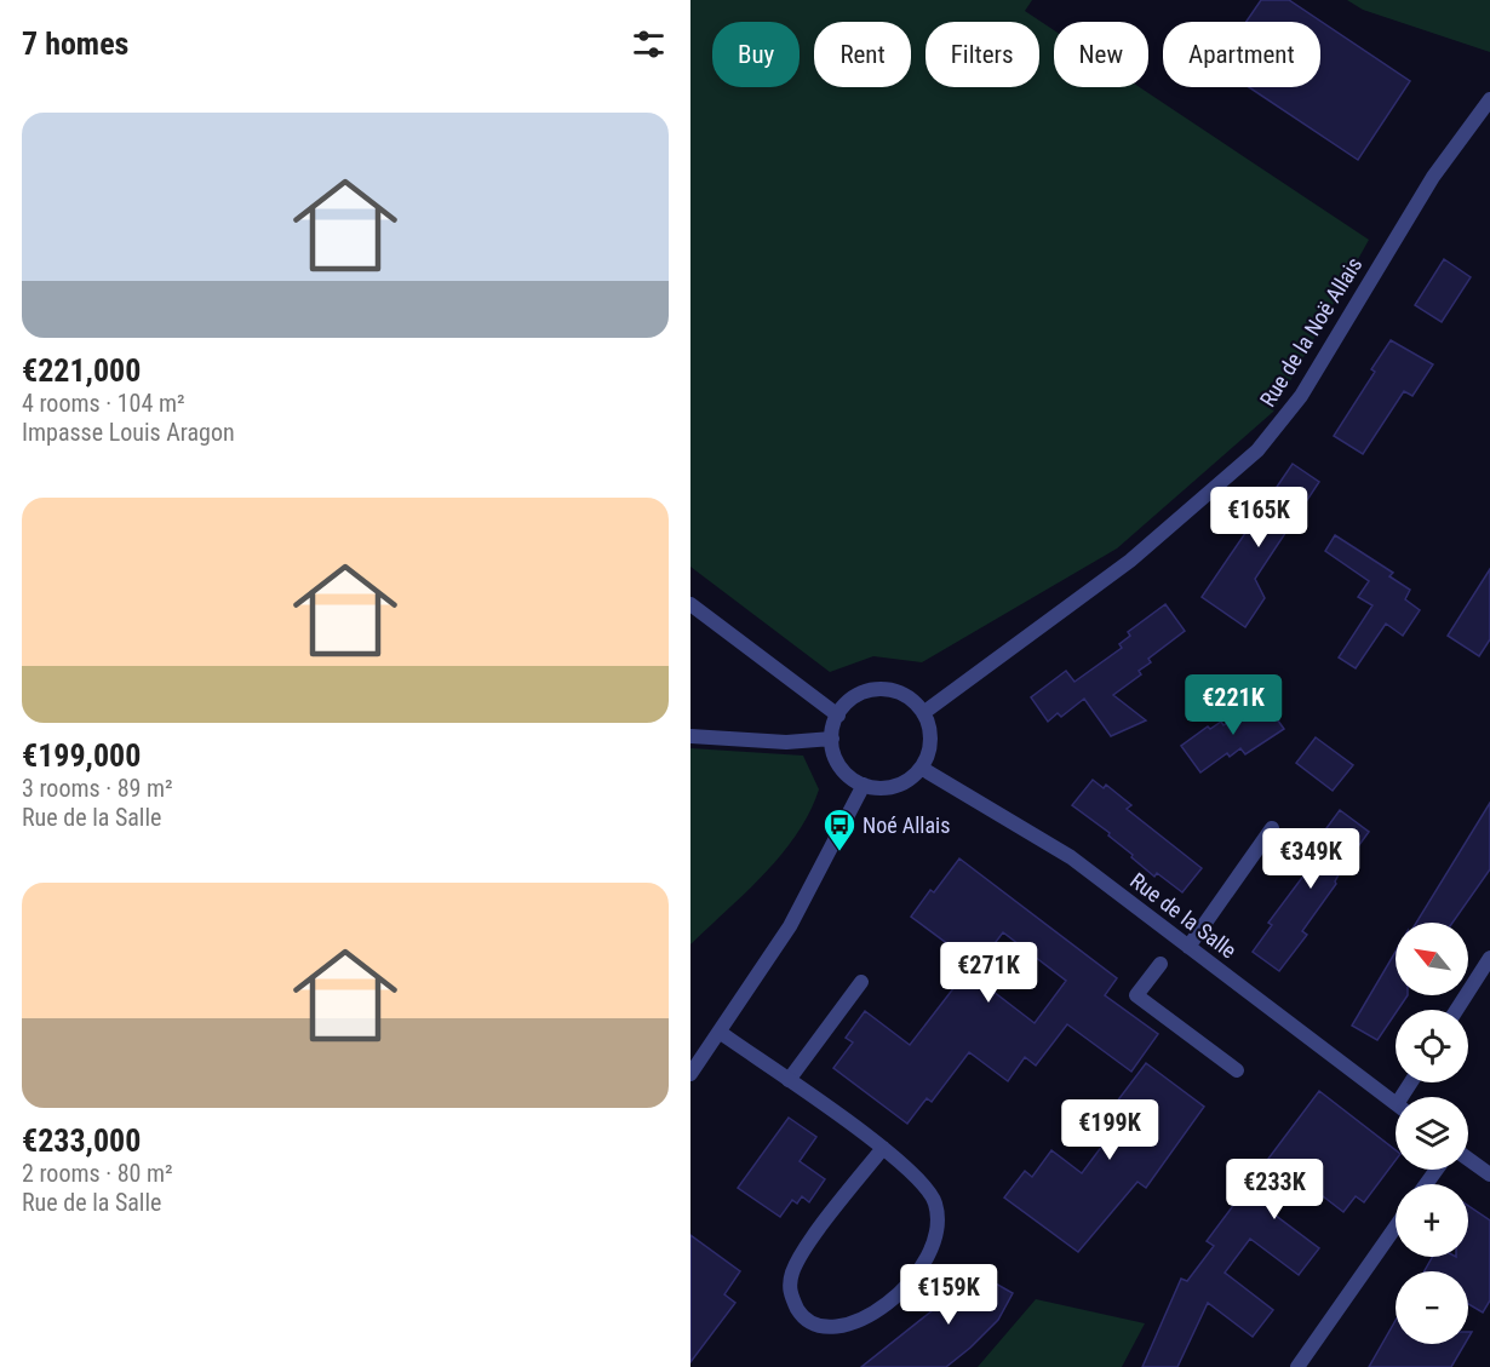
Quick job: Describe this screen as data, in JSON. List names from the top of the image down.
{
  "streets": {
    "street": ["Rue de la Noë Allais", "Rue de la Salle"]
  },
  "crossings": [
    ["Rue de la Noë Allais", "Rue de la Salle"]
  ],
  "places": {
    "bus stop": ["Noé Allais"]
  },
  "north": "top left",
  "page": {
    "heading": "7 homes",
    "chip": [
      "Buy",
      "Rent",
      "Filters",
      "New",
      "Apartment"
    ],
    "list": [
      {
        "name": "€221,000",
        "note": "4 rooms · 104 m² · Impasse Louis Aragon"
      },
      {
        "name": "€199,000",
        "note": "3 rooms · 89 m² · Rue de la Salle"
      },
      {
        "name": "€233,000",
        "note": "2 rooms · 80 m² · Rue de la Salle"
      }
    ],
    "price": [
      "€165K",
      "€221K",
      "€349K",
      "€271K",
      "€199K",
      "€233K",
      "€159K"
    ],
    "map_buttons": ["+", "−"]
  }
}
